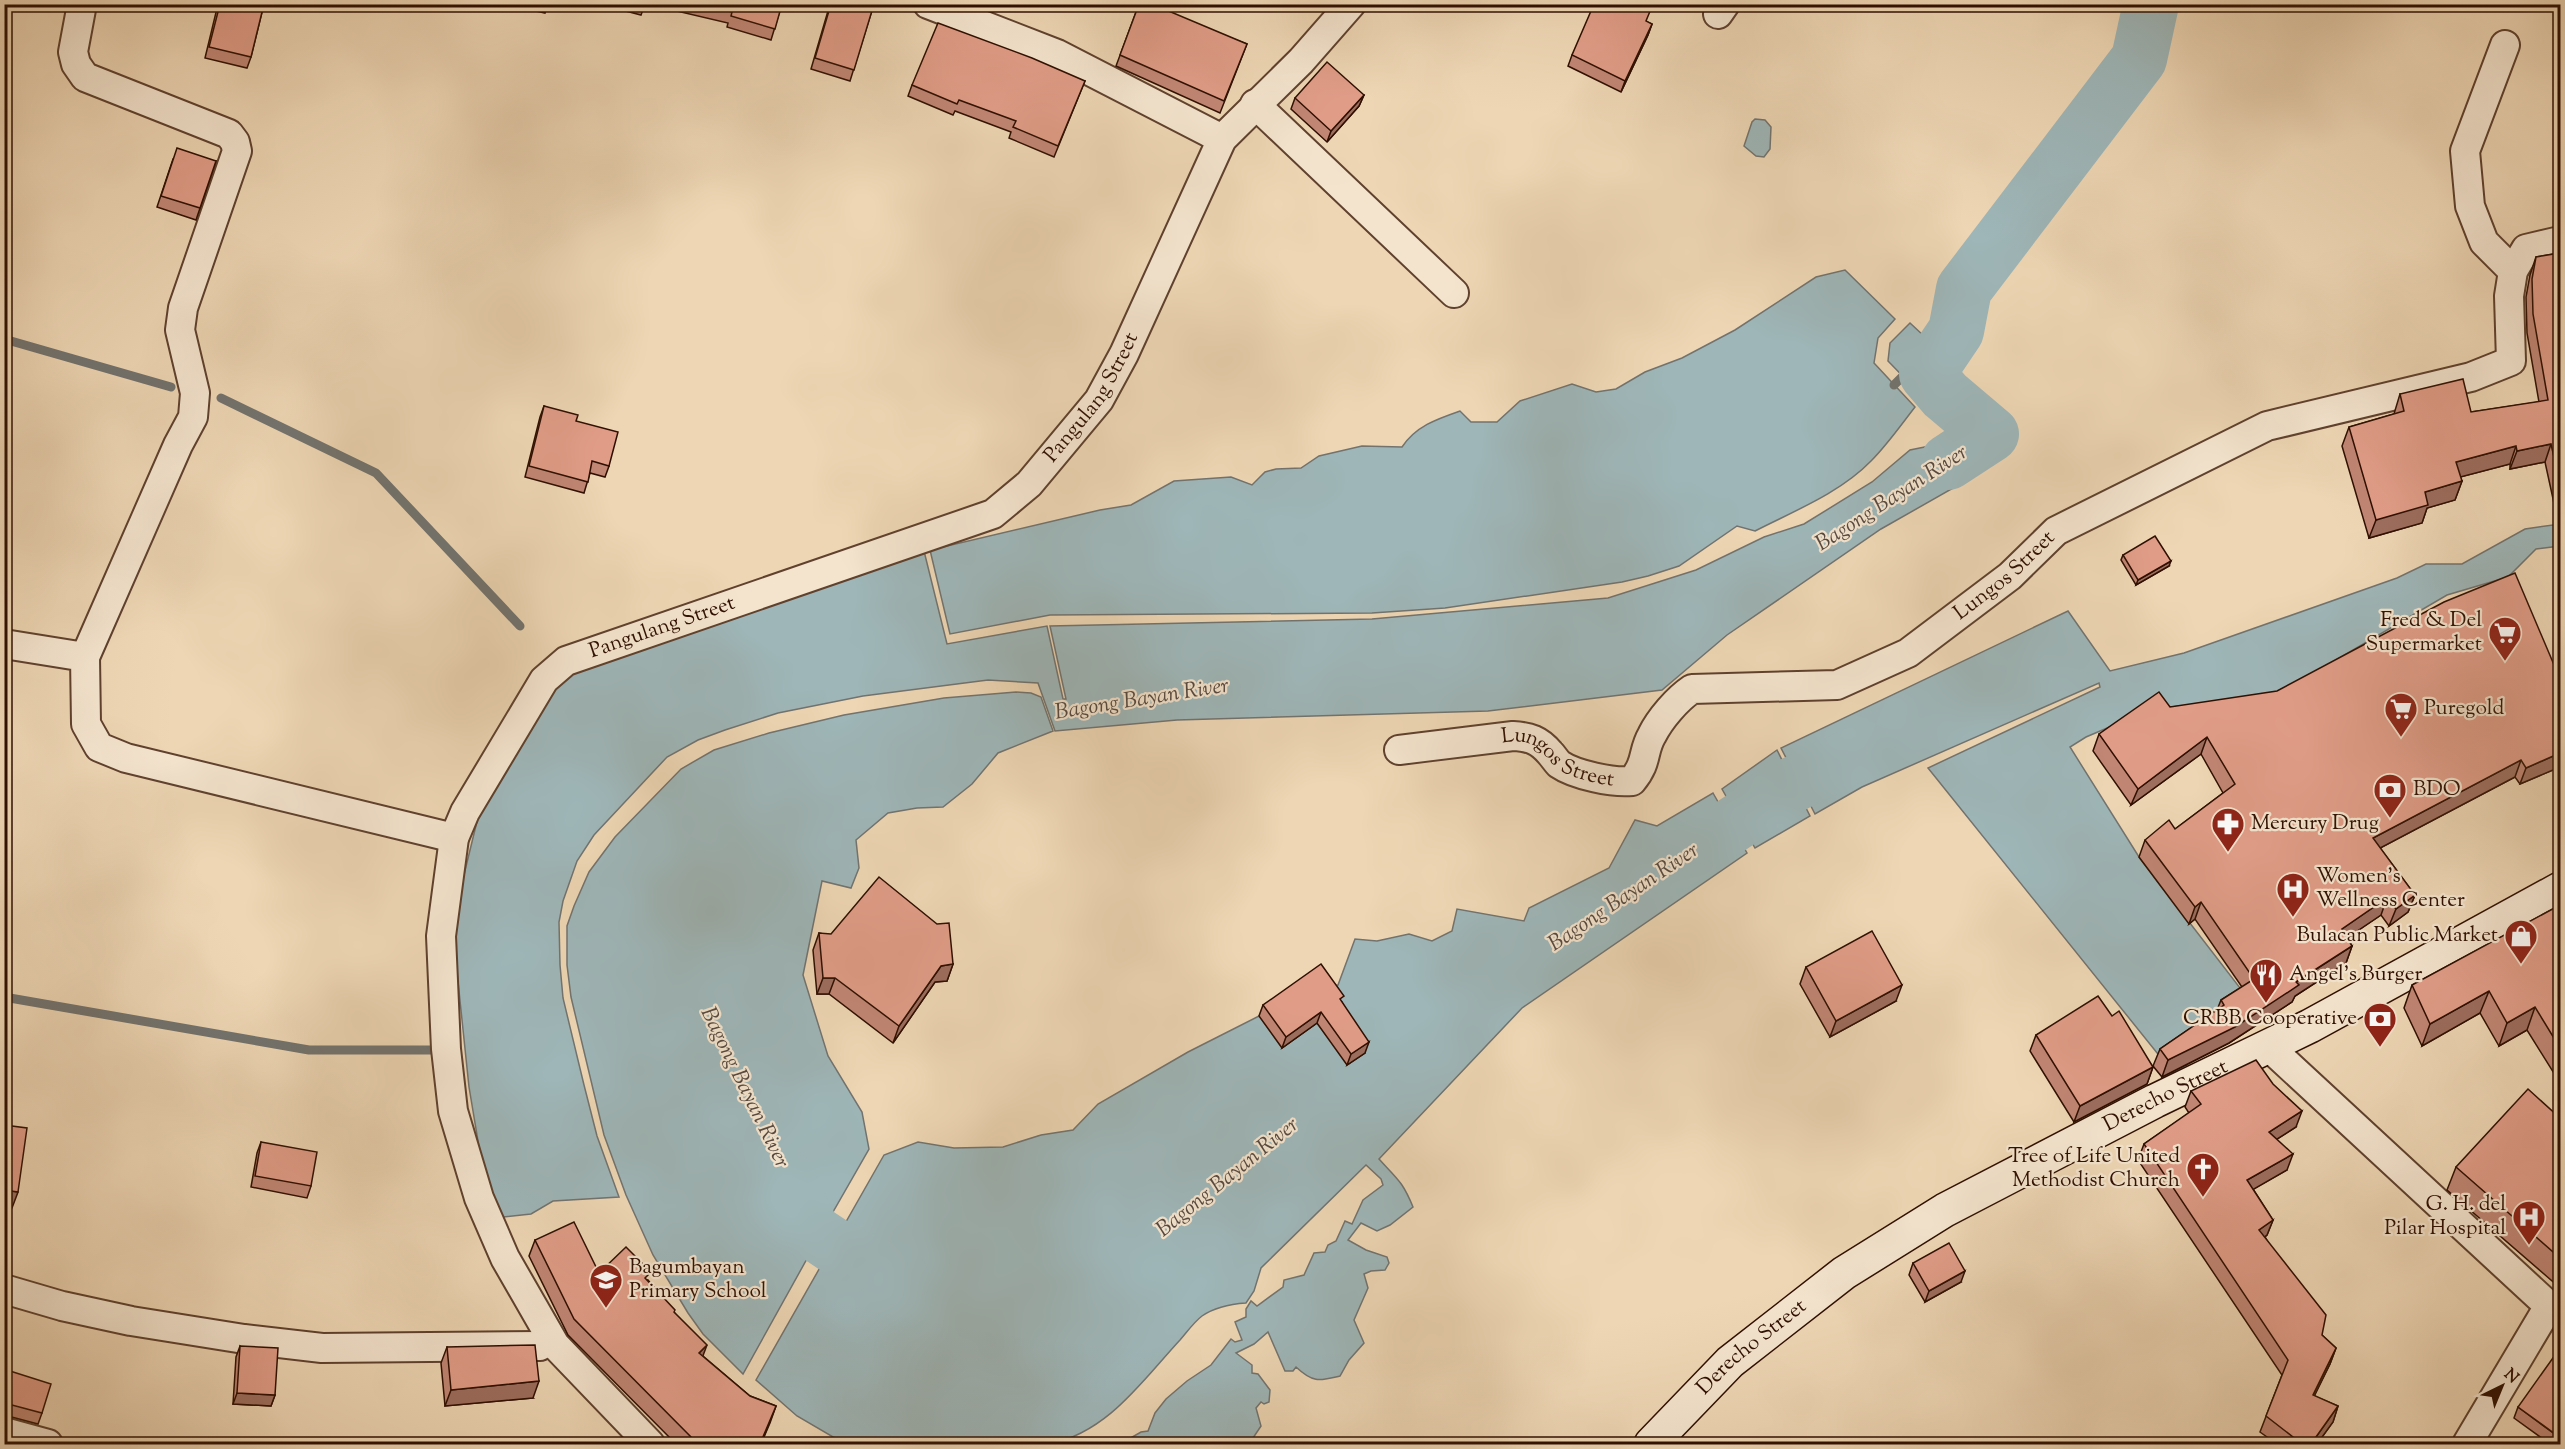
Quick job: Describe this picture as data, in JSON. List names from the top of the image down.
{
  "streets": {
    "main road": ["Derecho Street"],
    "street": ["Pangulang Street", "Lungos Street"]
  },
  "water": ["Bagong Bayan River"],
  "places": {
    "supermarket": ["Fred & Del Supermarket", "Puregold"],
    "bank": ["BDO", "CRBB Cooperative"],
    "pharmacy": ["Mercury Drug"],
    "hospital": ["Women’s Wellness Center", "G. H. del Pilar Hospital"],
    "shop": ["Bulacan Public Market"],
    "restaurant": ["Angel's Burger"],
    "church": ["Tree of Life United Methodist Church"],
    "school or university": ["Bagumbayan Primary School"]
  },
  "north": "top right"
}
